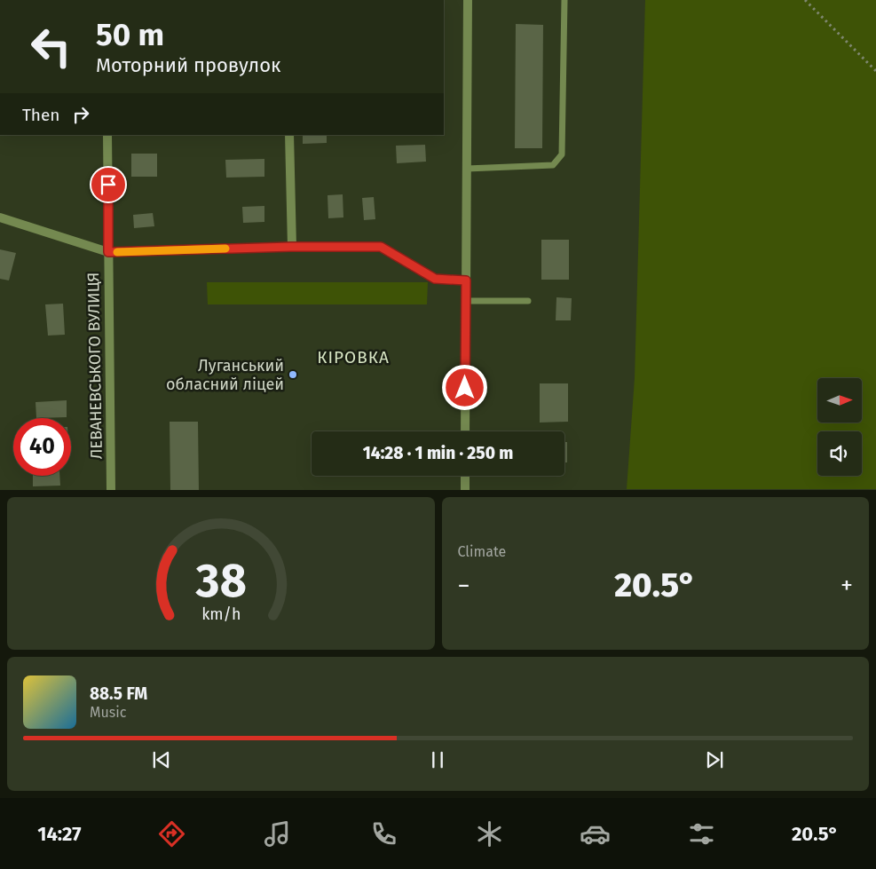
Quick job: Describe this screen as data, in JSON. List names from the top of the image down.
{
  "streets": {
    "street": ["ЛЕВАНЕВСЬКОГО ВУЛИЦЯ"]
  },
  "districts": ["КІРОВКА"],
  "places": ["Луганський обласний ліцей"],
  "north": "right",
  "page": {
    "turn": ["50 m", "Моторний провулок"],
    "then": "Then",
    "limit": "40",
    "trip": "14:28 · 1 min · 250 m",
    "tile": "Climate",
    "heat": ["−", "20.5°", "+"],
    "song": ["88.5 FM", "Music"],
    "tabs": ["14:27", "20.5°"],
    "gauge": ["38", "km/h"]
  }
}
